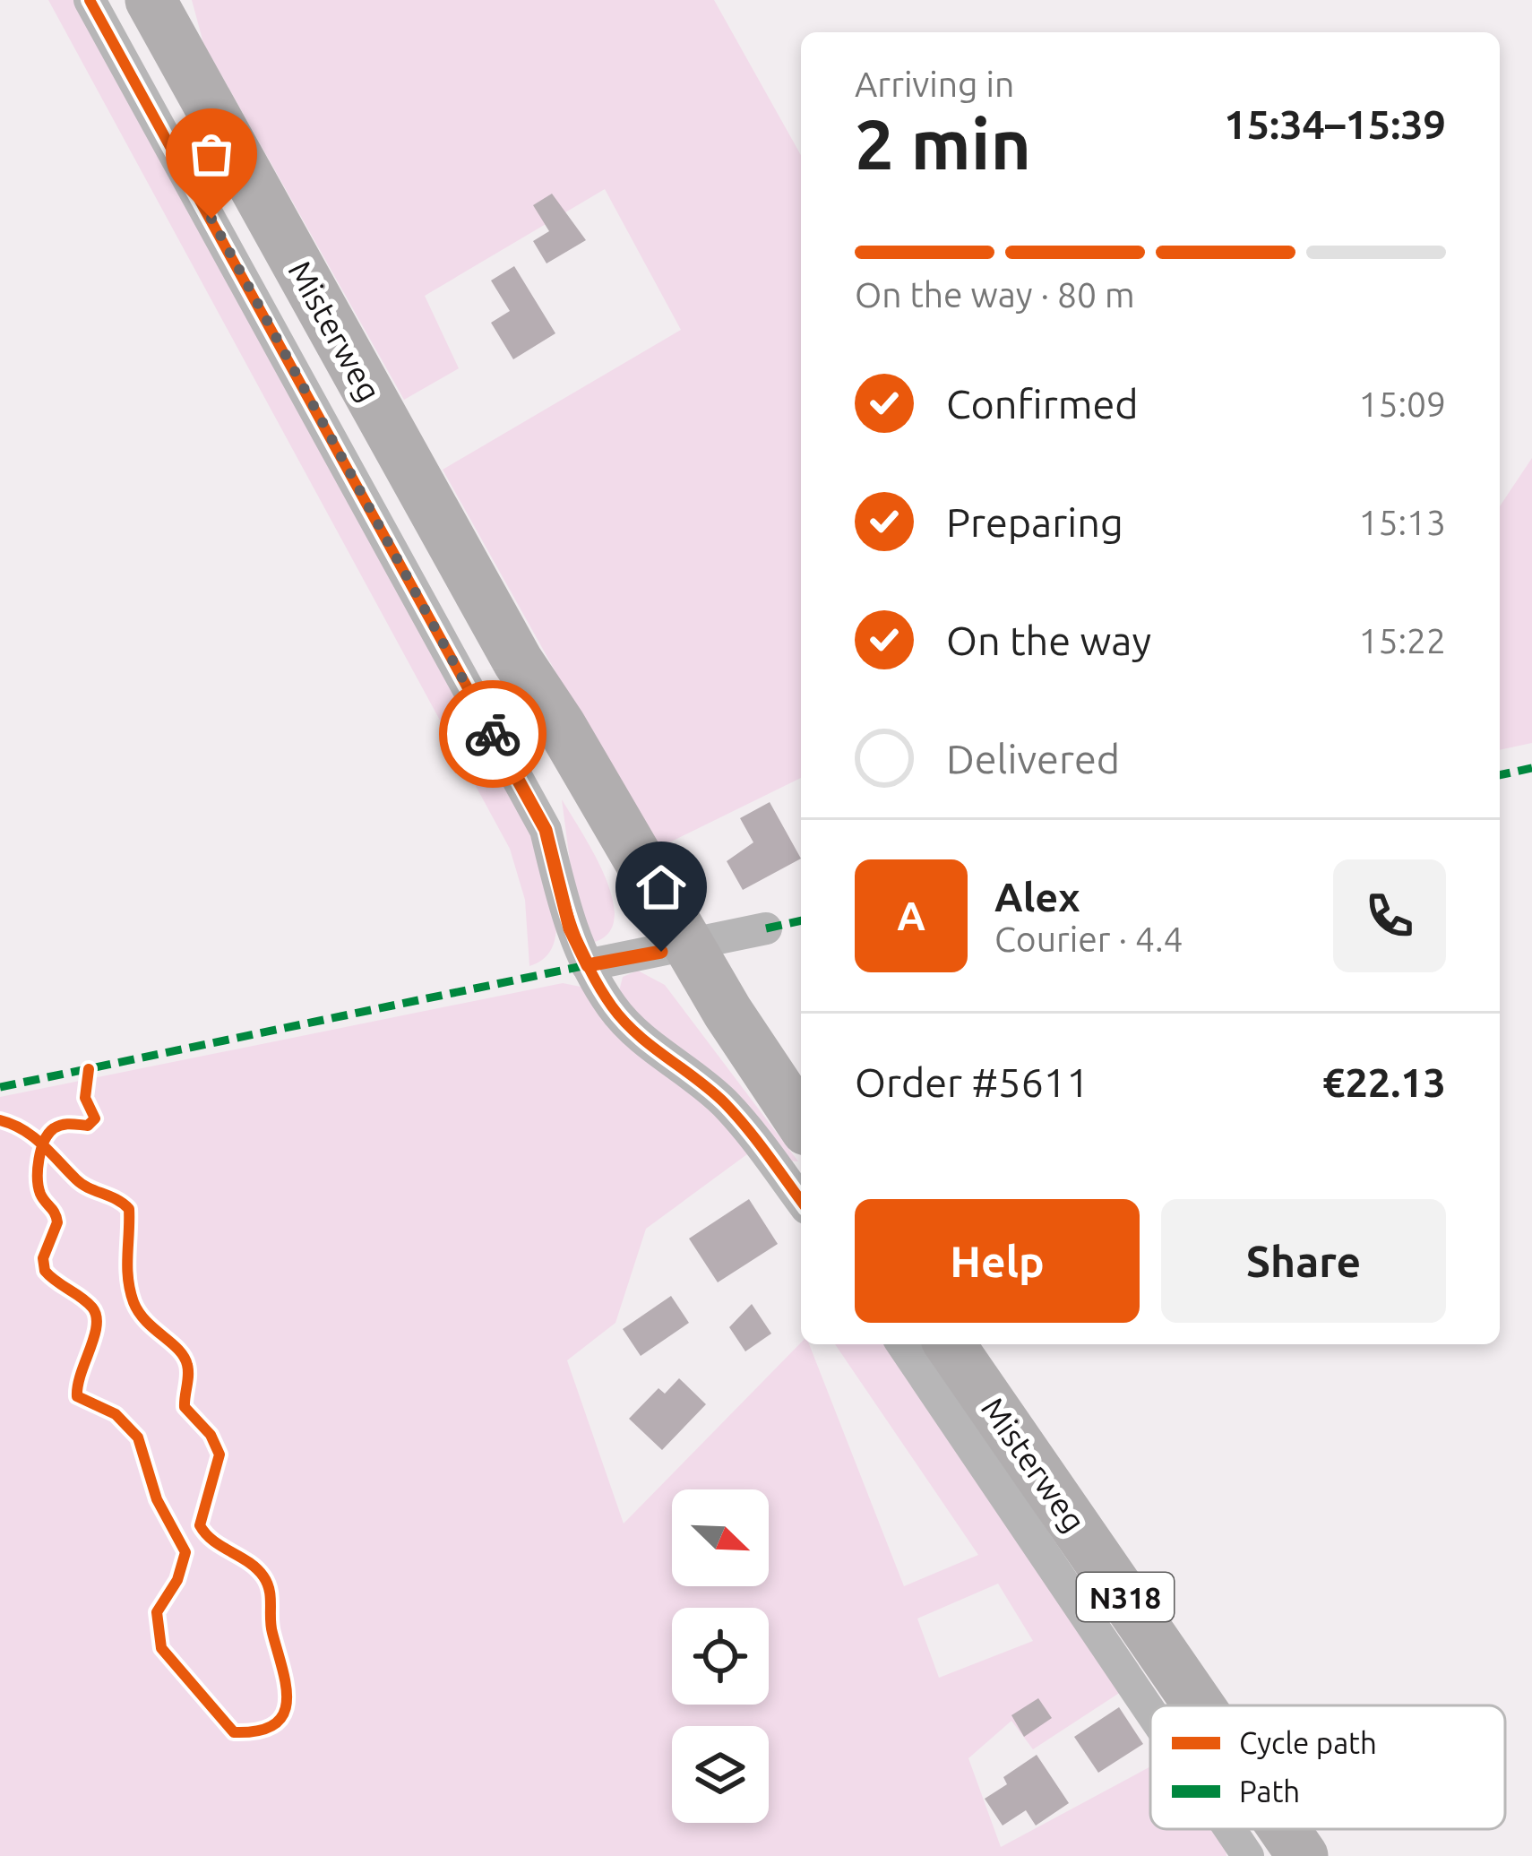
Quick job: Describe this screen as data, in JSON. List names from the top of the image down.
{
  "streets": {
    "main road": ["Misterweg", "N318"]
  },
  "legend": ["Cycle path", "Path"],
  "north": "bottom right",
  "page": {
    "heading": ["2 min", "Arriving in", "15:34–15:39"],
    "panel": [
      "Alex",
      "Courier · 4.4",
      "Order #5611",
      "€22.13"
    ],
    "bar": "On the way · 80 m",
    "list": [
      ["Confirmed", "15:09"],
      ["Preparing", "15:13"],
      ["On the way", "15:22"],
      "Delivered"
    ],
    "round": "A",
    "buttons": ["Help", "Share"]
  }
}
